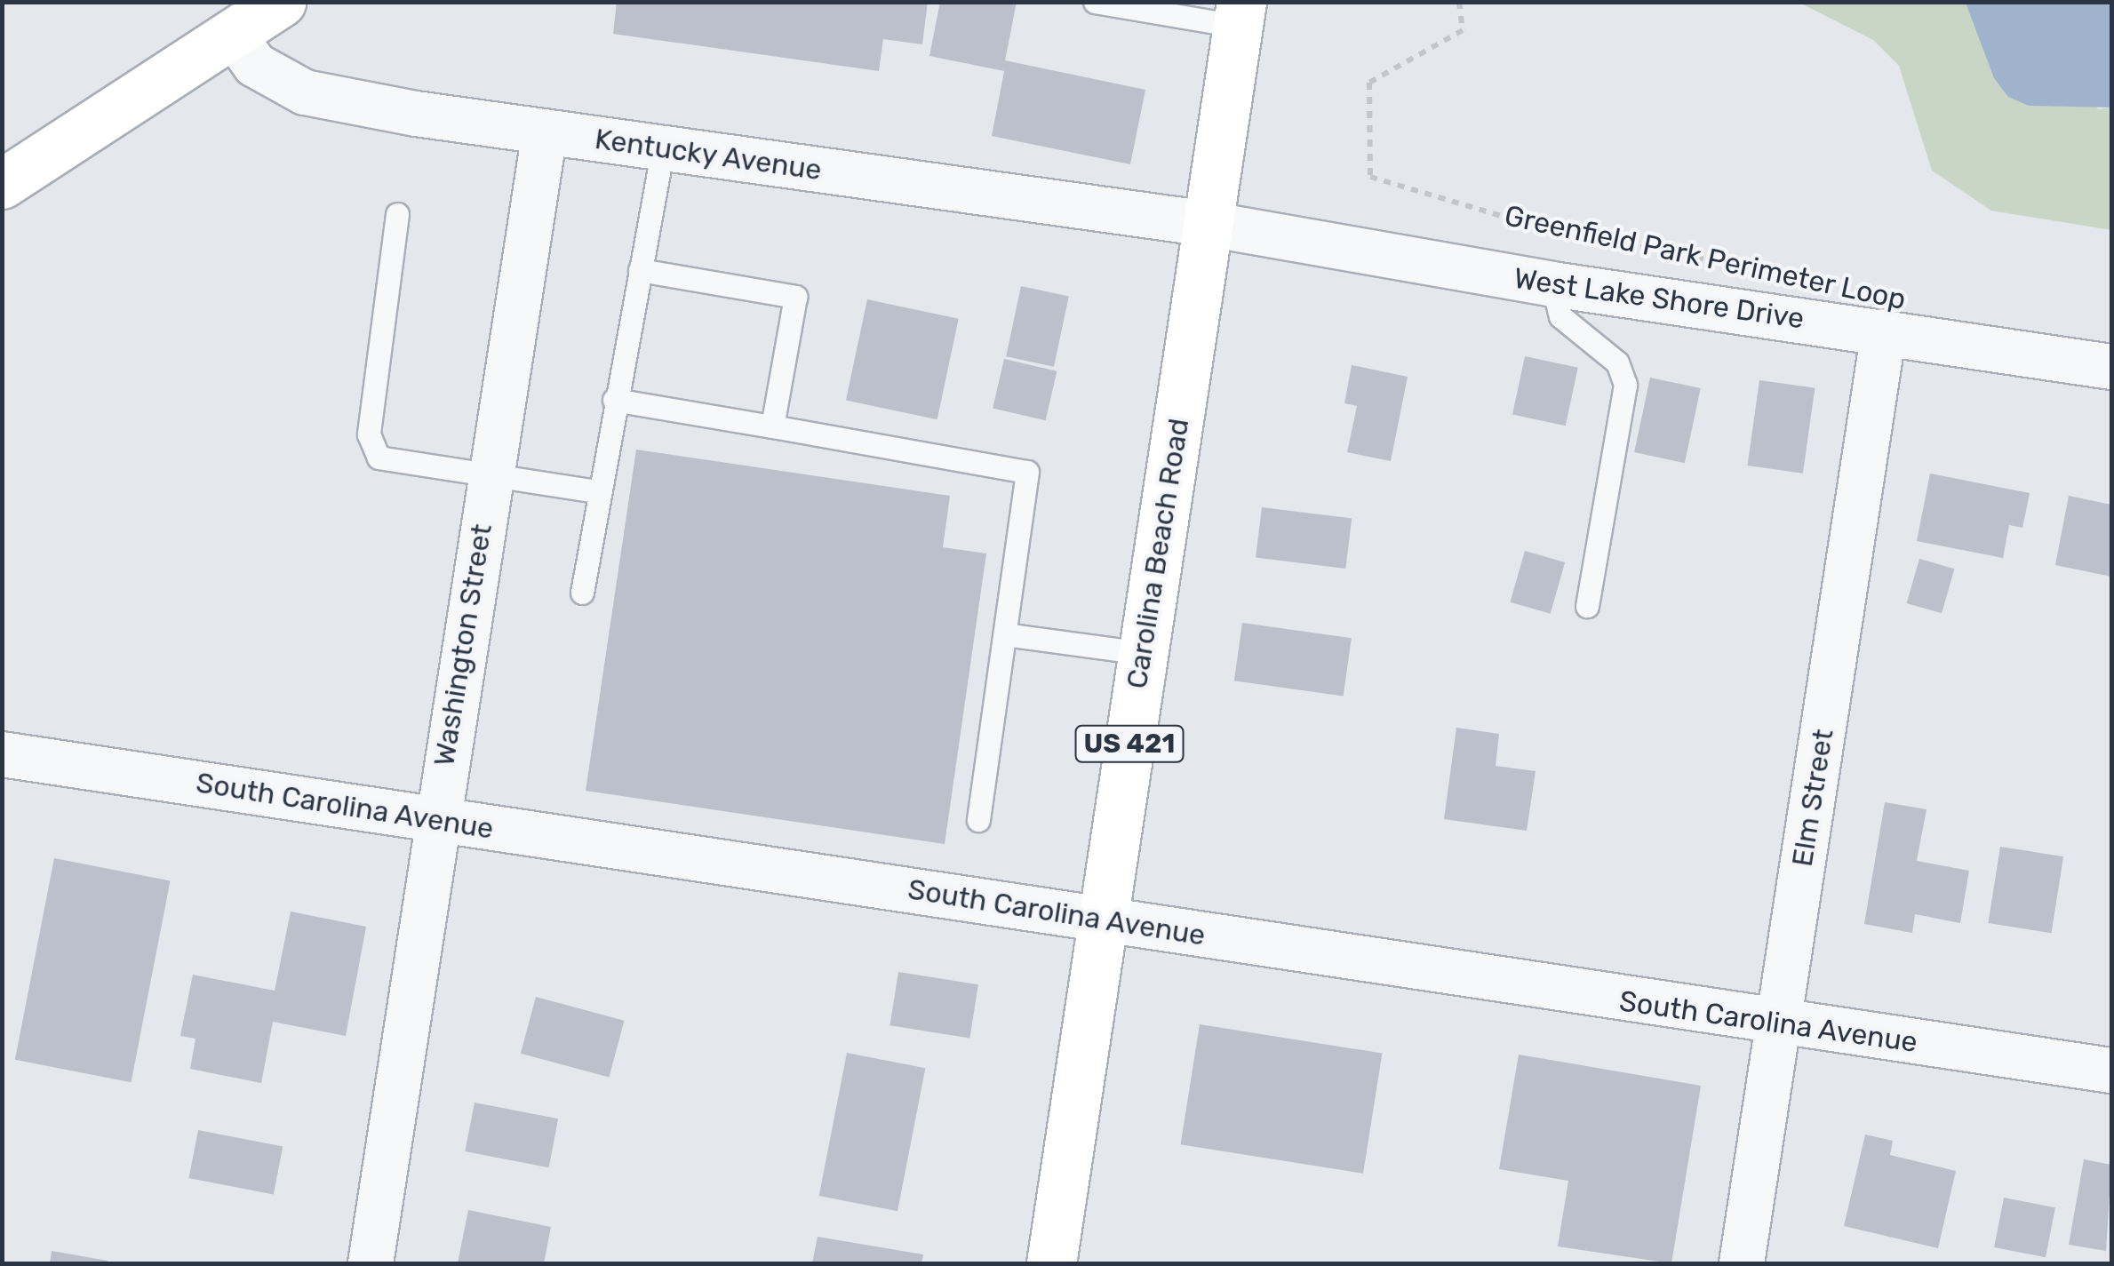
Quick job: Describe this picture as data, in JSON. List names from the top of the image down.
{
  "streets": {
    "main road": ["Carolina Beach Road", "US 421"],
    "street": [
      "Kentucky Avenue",
      "West Lake Shore Drive",
      "Washington Street",
      "Elm Street",
      "South Carolina Avenue"
    ],
    "path": ["Greenfield Park Perimeter Loop"]
  },
  "crossings": [
    ["Kentucky Avenue", "West Lake Shore Drive"],
    ["Kentucky Avenue", "Carolina Beach Road"],
    ["Kentucky Avenue", "Washington Street"],
    ["West Lake Shore Drive", "Carolina Beach Road"],
    ["West Lake Shore Drive", "Elm Street"],
    ["Carolina Beach Road", "South Carolina Avenue"],
    ["Washington Street", "South Carolina Avenue"],
    ["Elm Street", "South Carolina Avenue"]
  ]
}
